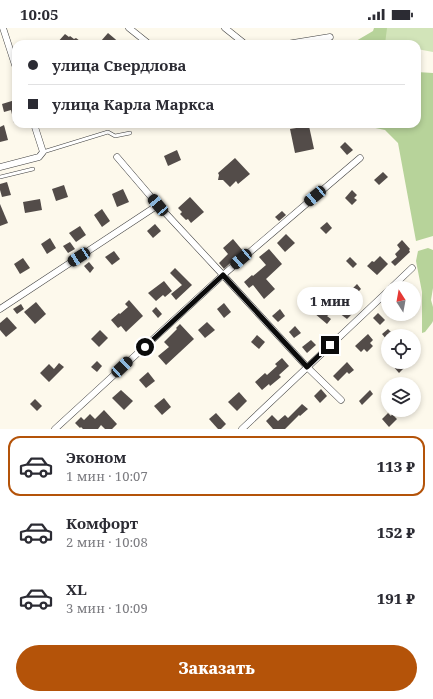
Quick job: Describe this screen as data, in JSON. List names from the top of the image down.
{
  "north": "top",
  "page": {
    "status": "10:05",
    "banner": ["улица Свердлова", "улица Карла Маркса"],
    "bubble": "1 мин",
    "list": [
      {
        "name": "Эконом",
        "note": "1 мин · 10:07",
        "value": "113 ₽"
      },
      {
        "name": "Комфорт",
        "note": "2 мин · 10:08",
        "value": "152 ₽"
      },
      {
        "name": "XL",
        "note": "3 мин · 10:09",
        "value": "191 ₽"
      }
    ],
    "buttons": "Заказать"
  }
}
